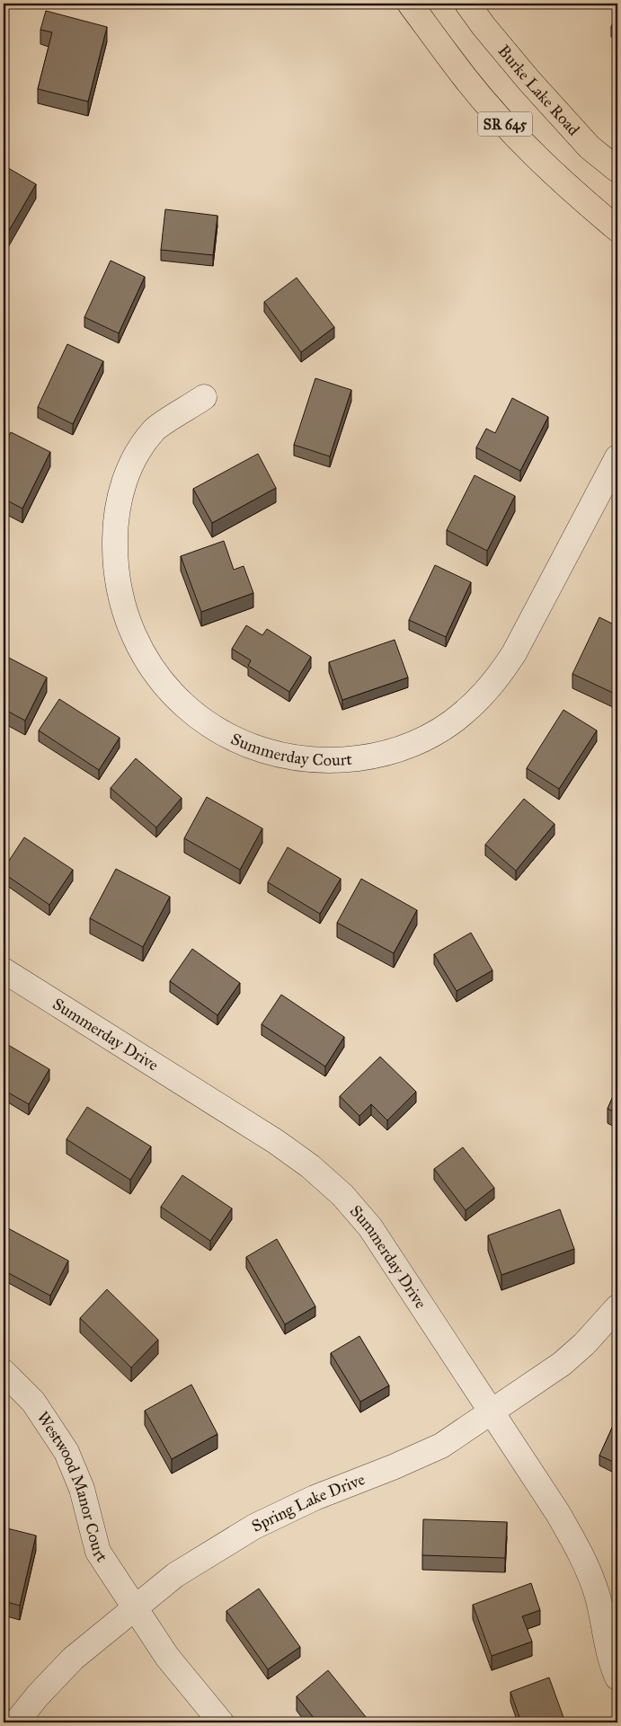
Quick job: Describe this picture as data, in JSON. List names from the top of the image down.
{
  "streets": {
    "main road": ["Burke Lake Road", "SR 645"],
    "street": [
      "Summerday Court",
      "Summerday Drive",
      "Westwood Manor Court",
      "Spring Lake Drive"
    ]
  },
  "crossings": [
    ["Summerday Drive", "Spring Lake Drive"],
    ["Westwood Manor Court", "Spring Lake Drive"]
  ]
}
